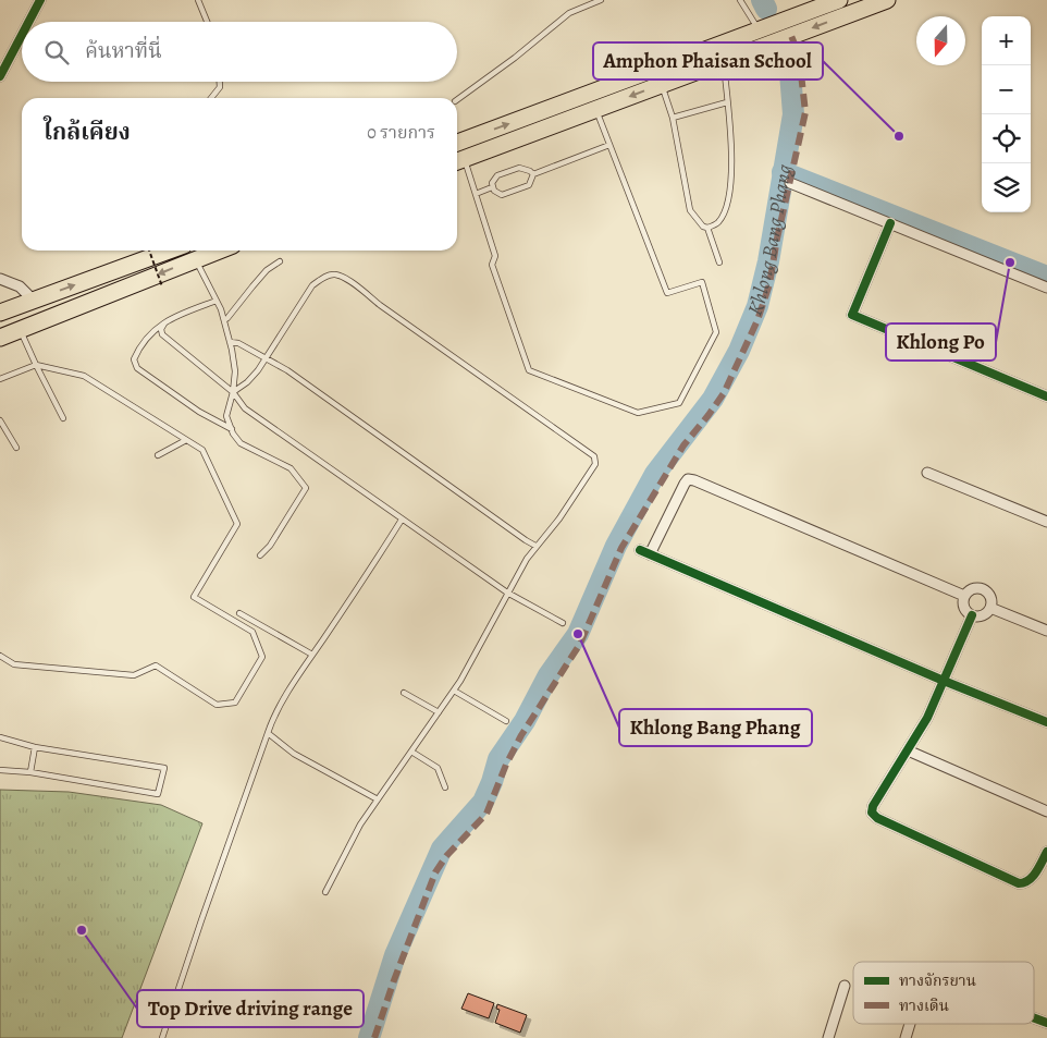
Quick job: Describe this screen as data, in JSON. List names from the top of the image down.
{
  "water": ["Khlong Bang Phang"],
  "places": [
    "Amphon Phaisan School",
    "Khlong Po",
    "Khlong Bang Phang",
    "Top Drive driving range"
  ],
  "legend": ["ทางจักรยาน", "ทางเดิน"],
  "north": "bottom",
  "page": {
    "map_buttons": ["+", "−"],
    "search": "ค้นหาที่นี่",
    "heading": ["ใกล้เคียง", "0 รายการ"]
  }
}
